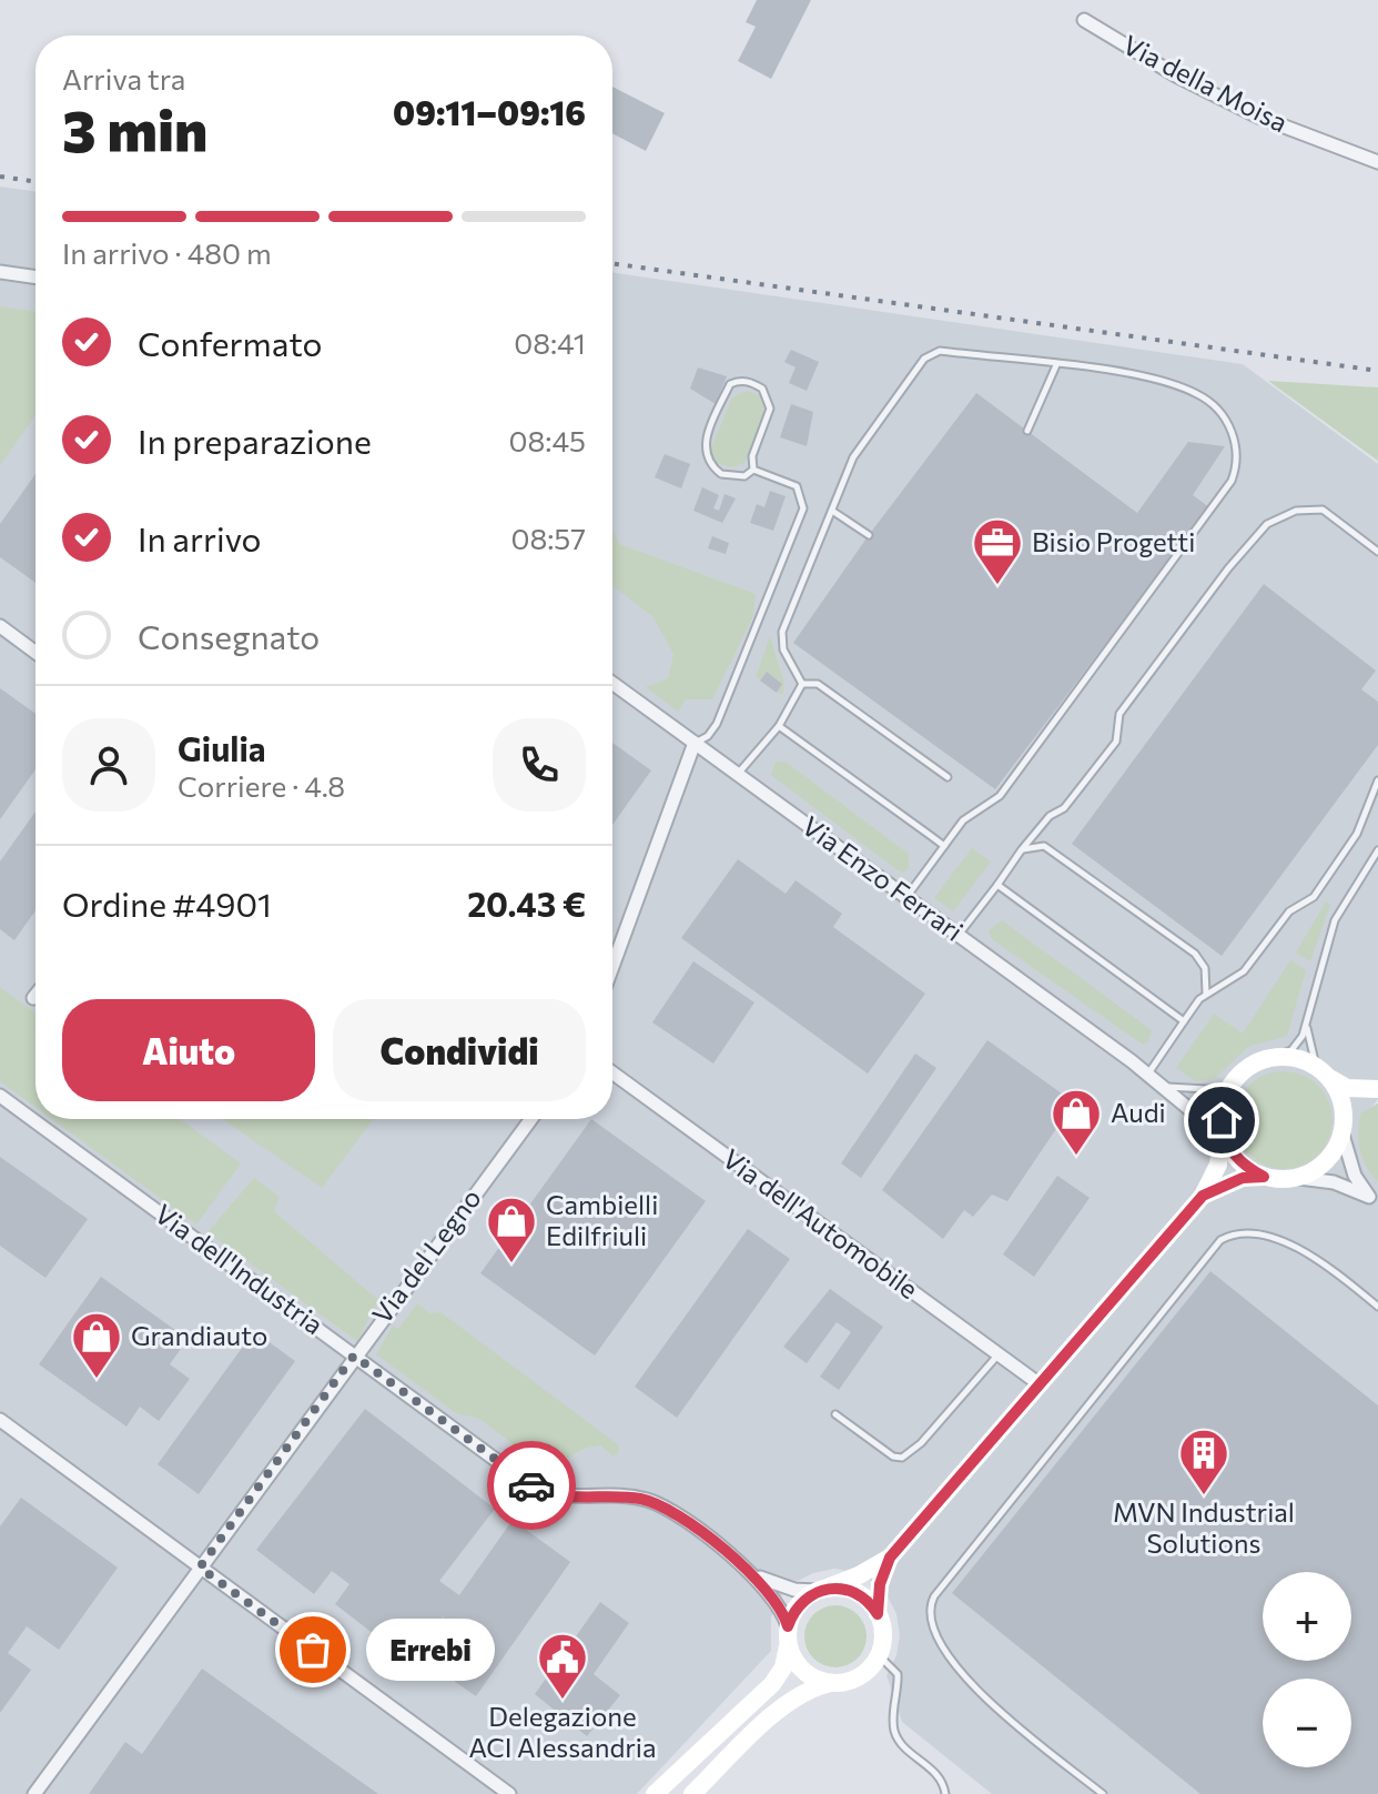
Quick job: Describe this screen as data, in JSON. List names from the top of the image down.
{
  "streets": {
    "street": [
      "Via della Moisa",
      "Via Enzo Ferrari",
      "Via dell'Automobile",
      "Via del Legno",
      "Via dell'Industria"
    ]
  },
  "crossings": [
    ["Via del Legno", "Via dell'Industria"]
  ],
  "places": {
    "office": ["Bisio Progetti"],
    "shop": ["Audi", "Cambielli Edilfriuli", "Grandiauto"],
    "building": ["MVN Industrial Solutions"],
    "other": ["Errebi"],
    "public building": ["Delegazione ACI Alessandria"]
  },
  "page": {
    "heading": ["3 min", "Arriva tra", "09:11–09:16"],
    "panel": [
      "Giulia",
      "Corriere · 4.8",
      "Ordine #4901",
      "20.43 €"
    ],
    "bar": "In arrivo · 480 m",
    "list": [
      ["Confermato", "08:41"],
      ["In preparazione", "08:45"],
      ["In arrivo", "08:57"],
      "Consegnato"
    ],
    "buttons": ["Aiuto", "Condividi"],
    "map_buttons": ["+", "−"],
    "bubble": "Errebi"
  }
}
